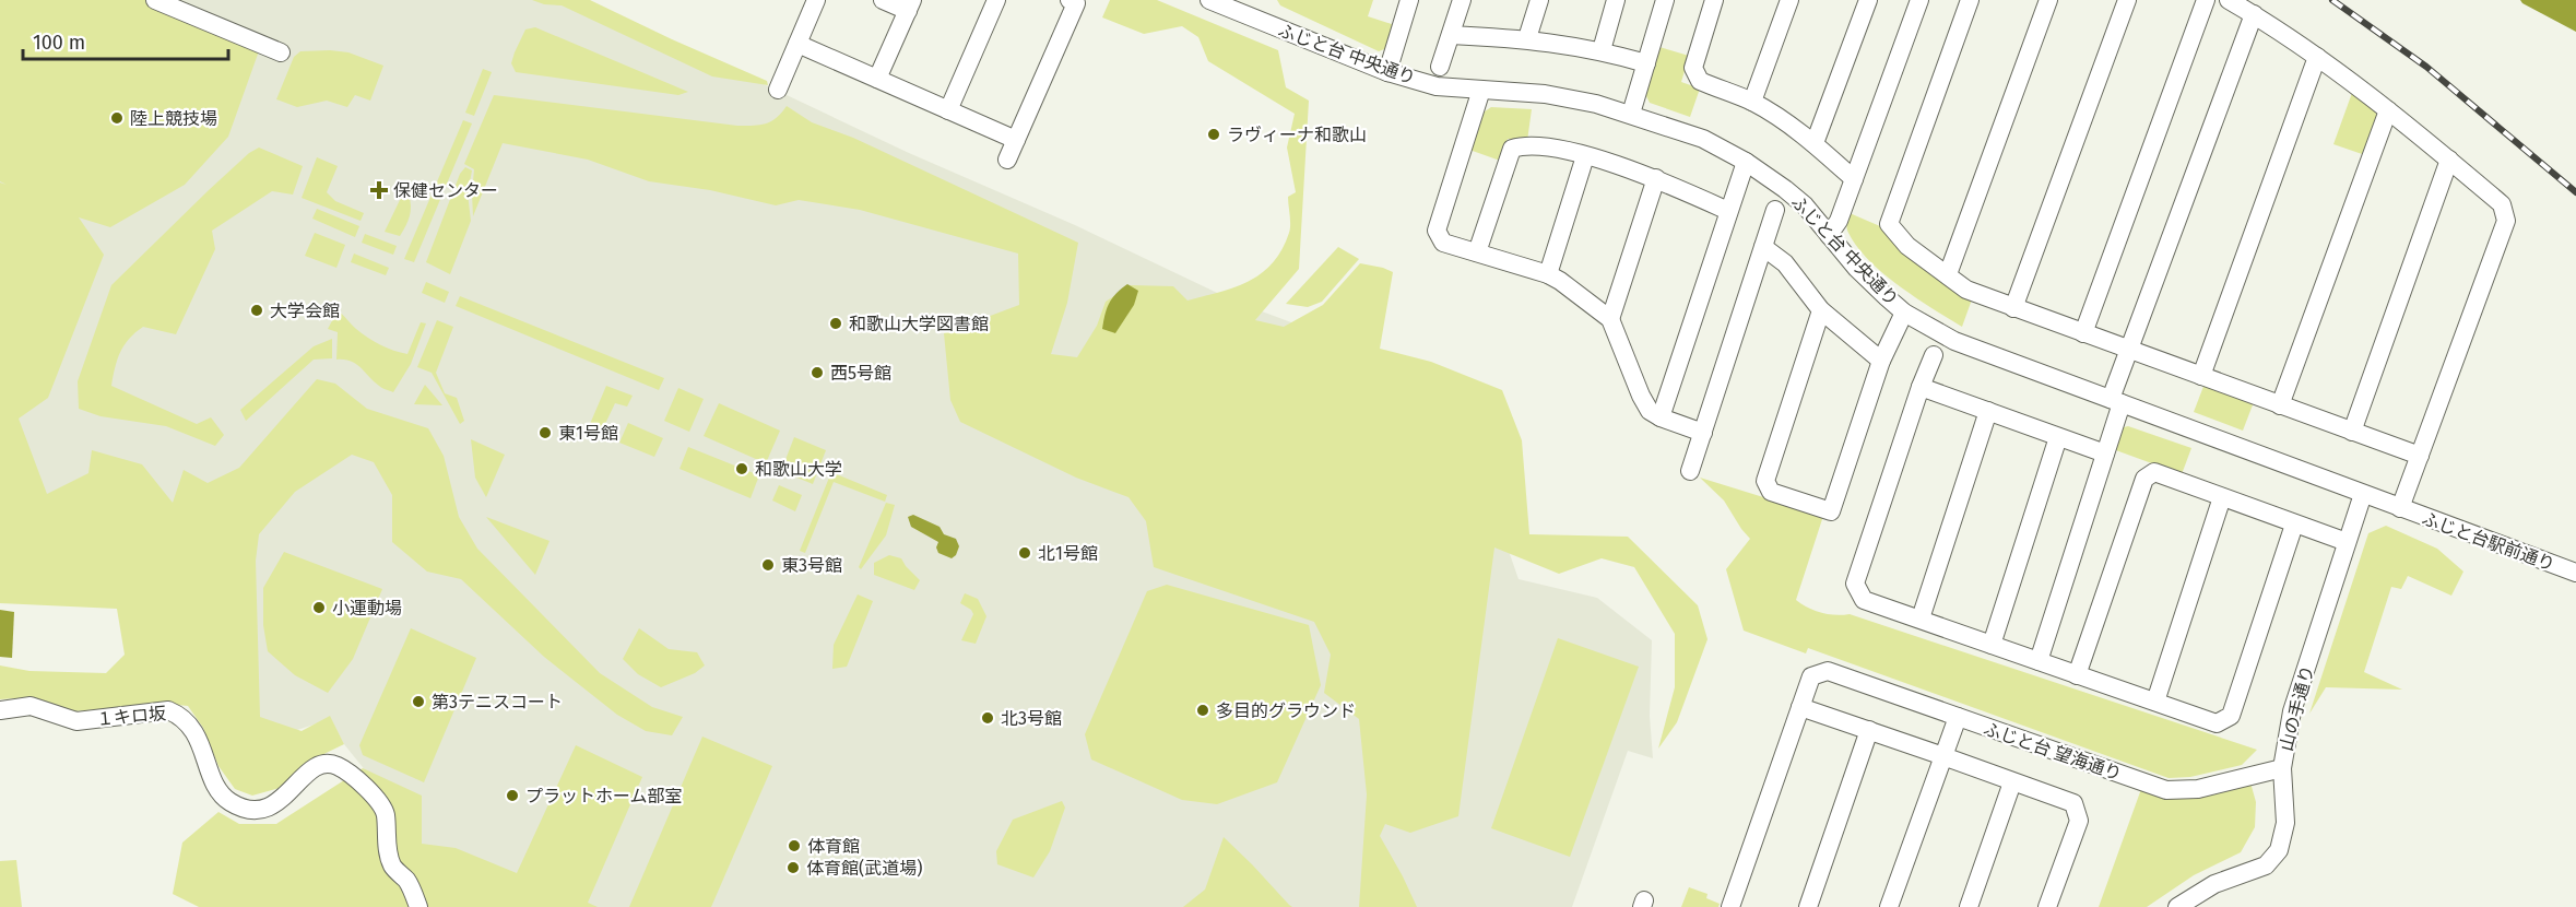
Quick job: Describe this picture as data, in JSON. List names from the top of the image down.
{
  "streets": {
    "street": [
      "ふじと台 中央通り",
      "ふじと台駅前通り",
      "山の手通り",
      "１キロ坂",
      "ふじと台 望海通り"
    ]
  },
  "crossings": [
    ["ふじと台 中央通り", "山の手通り"],
    ["山の手通り", "ふじと台 望海通り"]
  ],
  "places": {
    "other": [
      "陸上競技場",
      "ラヴィーナ和歌山",
      "大学会館",
      "和歌山大学図書館",
      "西5号館",
      "東1号館",
      "和歌山大学",
      "北1号館",
      "東3号館",
      "小運動場",
      "第3テニスコート",
      "多目的グラウンド",
      "北3号館",
      "プラットホーム部室",
      "体育館",
      "体育館(武道場)"
    ],
    "health": ["保健センター"]
  },
  "scale_bar": "100 m"
}
